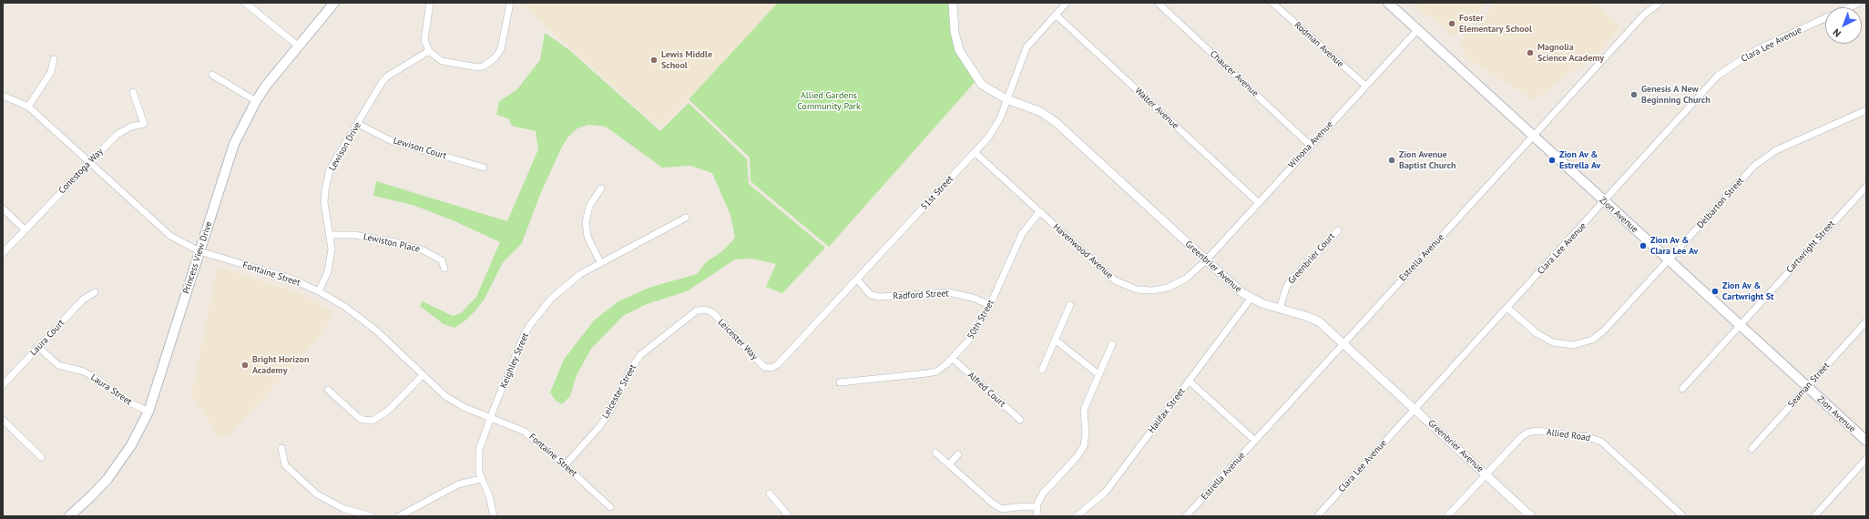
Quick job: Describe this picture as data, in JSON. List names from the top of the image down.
{
  "streets": {
    "main road": ["Zion Avenue", "Princess View Drive"],
    "street": [
      "Rodman Avenue",
      "Clara Lee Avenue",
      "Chaucer Avenue",
      "Walter Avenue",
      "Winona Avenue",
      "Lewison Drive",
      "Lewison Court",
      "Conestoga Way",
      "51st Street",
      "Delbarton Street",
      "Lewiston Place",
      "Cartwright Street",
      "Havenwood Avenue",
      "Estrella Avenue",
      "Greenbrier Court",
      "Greenbrier Avenue",
      "Fontaine Street",
      "Radford Street",
      "50th Street",
      "Laura Court",
      "Leicester Way",
      "Keighley Street",
      "Seaman Street",
      "Laura Street",
      "Alfred Court",
      "Leicester Street",
      "Halifax Street",
      "Allied Road"
    ]
  },
  "crossings": [
    ["Rodman Avenue", "Winona Avenue"],
    ["Clara Lee Avenue", "Delbarton Street"],
    ["Clara Lee Avenue", "Zion Avenue"],
    ["Clara Lee Avenue", "Greenbrier Avenue"],
    ["Chaucer Avenue", "Winona Avenue"],
    ["Walter Avenue", "Winona Avenue"],
    ["Walter Avenue", "51st Street"],
    ["Winona Avenue", "Zion Avenue"],
    ["Winona Avenue", "Havenwood Avenue"],
    ["Winona Avenue", "Greenbrier Avenue"],
    ["Lewison Drive", "Lewison Court"],
    ["Lewison Drive", "Lewiston Place"],
    ["Lewison Drive", "Fontaine Street"],
    ["Conestoga Way", "Fontaine Street"],
    ["51st Street", "Havenwood Avenue"],
    ["51st Street", "Greenbrier Avenue"],
    ["51st Street", "Radford Street"],
    ["51st Street", "Leicester Way"],
    ["Delbarton Street", "Zion Avenue"],
    ["Zion Avenue", "Cartwright Street"],
    ["Zion Avenue", "Estrella Avenue"],
    ["Zion Avenue", "Seaman Street"],
    ["Havenwood Avenue", "Greenbrier Avenue"],
    ["Havenwood Avenue", "50th Street"],
    ["Princess View Drive", "Fontaine Street"],
    ["Princess View Drive", "Laura Street"],
    ["Estrella Avenue", "Greenbrier Avenue"],
    ["Greenbrier Court", "Greenbrier Avenue"],
    ["Greenbrier Avenue", "Halifax Street"],
    ["Greenbrier Avenue", "Allied Road"],
    ["Fontaine Street", "Keighley Street"],
    ["Fontaine Street", "Leicester Street"],
    ["Radford Street", "50th Street"],
    ["50th Street", "Alfred Court"],
    ["Laura Court", "Laura Street"],
    ["Leicester Way", "Leicester Street"]
  ],
  "parks": ["Allied Gardens Community Park"],
  "places": [
    "Foster Elementary School",
    "Magnolia Science Academy",
    "Lewis Middle School",
    "Genesis A New Beginning Church",
    "Zion Avenue Baptist Church",
    "Zion Av & Estrella Av",
    "Zion Av & Clara Lee Av",
    "Zion Av & Cartwright St",
    "Bright Horizon Academy"
  ],
  "north": "bottom left"
}
